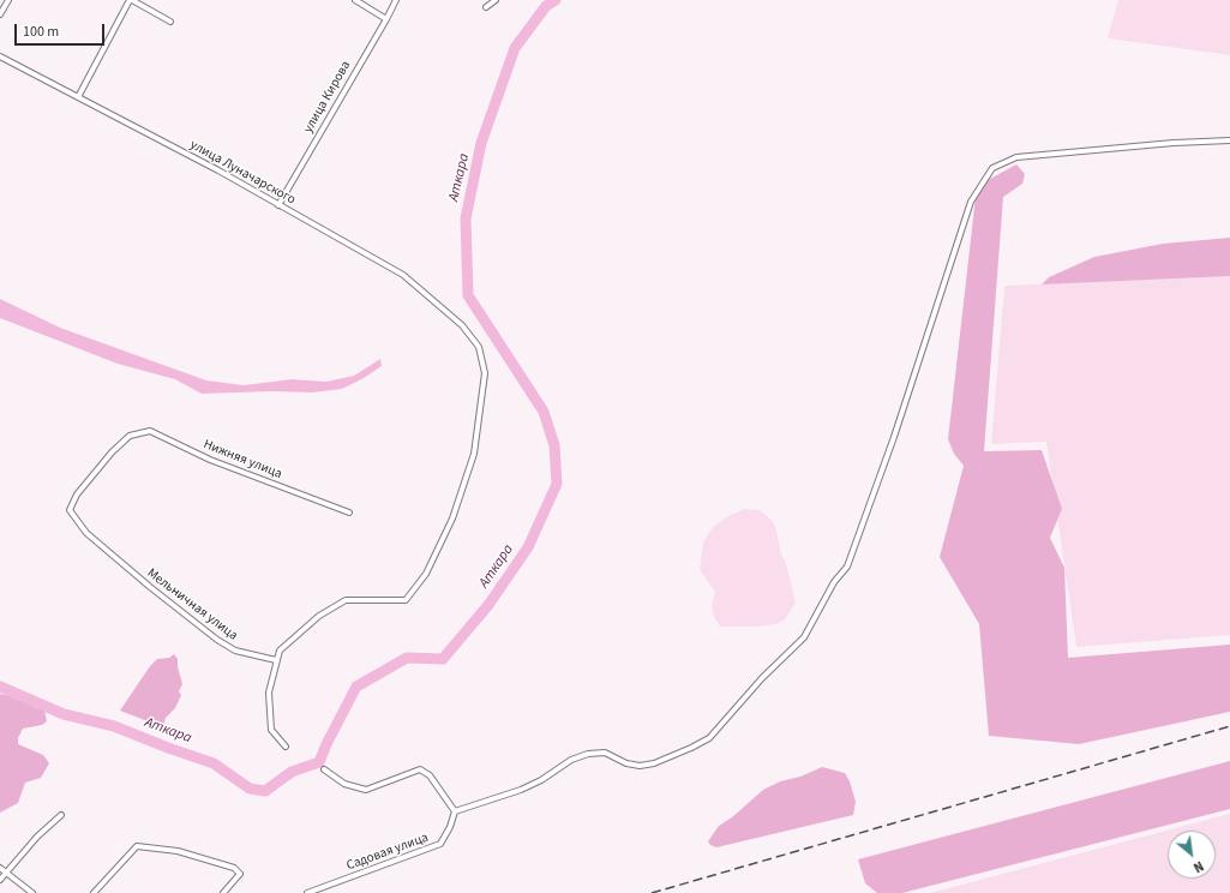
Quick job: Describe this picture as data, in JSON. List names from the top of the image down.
{
  "streets": {
    "street": [
      "улица Кирова",
      "улица Луначарского",
      "Нижняя улица",
      "Мельничная улица",
      "Садовая улица"
    ]
  },
  "crossings": [
    ["улица Кирова", "улица Луначарского"],
    ["улица Луначарского", "Мельничная улица"],
    ["Нижняя улица", "Мельничная улица"]
  ],
  "water": ["Аткара"],
  "scale_bar": "100 m",
  "north": "bottom right"
}
